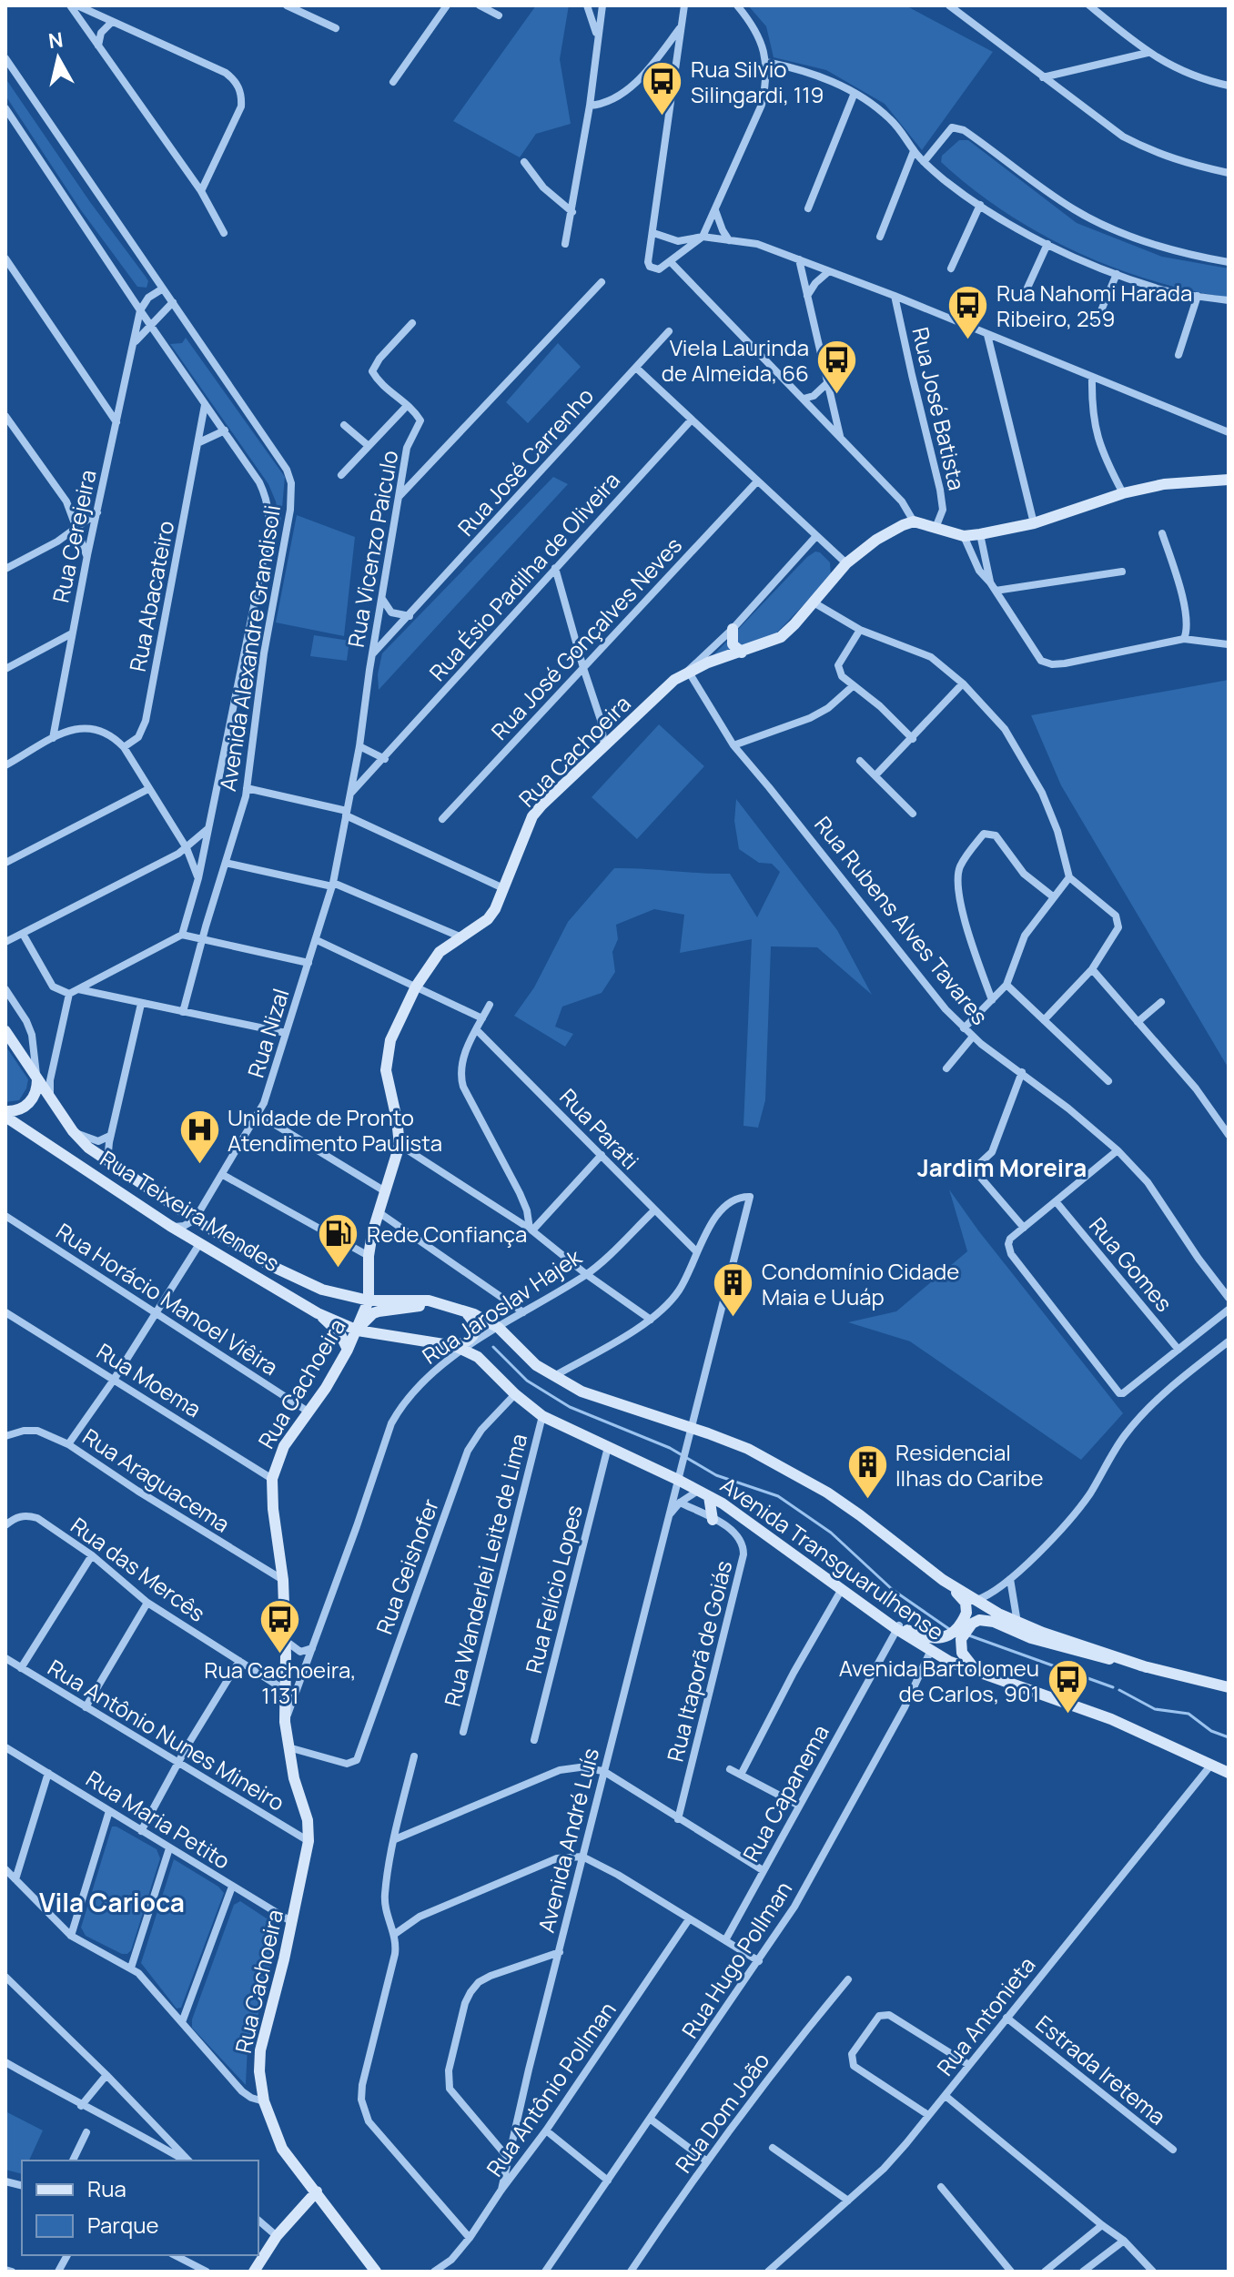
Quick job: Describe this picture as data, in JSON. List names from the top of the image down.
{
  "streets": {
    "main road": ["Rua Cachoeira", "Rua Teixeira Mendes", "Avenida Transguarulhense"],
    "street": [
      "Rua José Batista",
      "Rua José Carrenho",
      "Rua Cerejeira",
      "Rua Vicenzo Paiculo",
      "Rua Ésio Padilha de Oliveira",
      "Rua Abacateiro",
      "Rua José Gonçalves Neves",
      "Avenida Alexandre Grandisoli",
      "Rua Rubens Alves Tavares",
      "Rua Nizal",
      "Rua Parati",
      "Rua Gomes",
      "Rua Horácio Manoel Viêira",
      "Rua Jaroslav Hajek",
      "Rua Moema",
      "Rua Araguacema",
      "Rua Geishofer",
      "Rua das Mercês",
      "Rua Wanderlei Leite de Lima",
      "Rua Felício Lopes",
      "Rua Itaporã de Goiás",
      "Rua Antônio Nunes Mineiro",
      "Rua Capanema",
      "Rua Maria Petito",
      "Avenida André Luís",
      "Rua Hugo Pollman",
      "Rua Antonieta",
      "Estrada Iretema",
      "Rua Antônio Pollman",
      "Rua Dom João"
    ]
  },
  "crossings": [
    ["Rua José Carrenho", "Rua Vicenzo Paiculo"],
    ["Rua Cerejeira", "Avenida Alexandre Grandisoli"],
    ["Rua Vicenzo Paiculo", "Rua Ésio Padilha de Oliveira"],
    ["Rua Vicenzo Paiculo", "Rua Nizal"],
    ["Rua Abacateiro", "Avenida Alexandre Grandisoli"],
    ["Rua Cachoeira", "Rua Rubens Alves Tavares"],
    ["Rua Cachoeira", "Rua Teixeira Mendes"],
    ["Rua Cachoeira", "Rua Horácio Manoel Viêira"],
    ["Rua Cachoeira", "Rua Jaroslav Hajek"],
    ["Rua Cachoeira", "Rua Moema"],
    ["Rua Cachoeira", "Rua Araguacema"],
    ["Rua Cachoeira", "Avenida Transguarulhense"],
    ["Rua Cachoeira", "Rua Geishofer"],
    ["Rua Cachoeira", "Rua das Mercês"],
    ["Rua Cachoeira", "Rua Antônio Nunes Mineiro"],
    ["Rua Cachoeira", "Rua Maria Petito"],
    ["Rua Nizal", "Rua Teixeira Mendes"],
    ["Rua Parati", "Rua Jaroslav Hajek"],
    ["Rua Parati", "Avenida André Luís"],
    ["Rua Teixeira Mendes", "Avenida Transguarulhense"],
    ["Rua Jaroslav Hajek", "Avenida Transguarulhense"],
    ["Avenida Transguarulhense", "Rua Geishofer"],
    ["Avenida Transguarulhense", "Rua Wanderlei Leite de Lima"],
    ["Avenida Transguarulhense", "Rua Felício Lopes"],
    ["Avenida Transguarulhense", "Rua Capanema"],
    ["Avenida Transguarulhense", "Avenida André Luís"],
    ["Avenida Transguarulhense", "Rua Hugo Pollman"],
    ["Avenida Transguarulhense", "Rua Antonieta"],
    ["Rua Itaporã de Goiás", "Avenida André Luís"],
    ["Avenida André Luís", "Rua Antônio Pollman"],
    ["Rua Antonieta", "Estrada Iretema"]
  ],
  "districts": ["Jardim Moreira", "Vila Carioca"],
  "places": {
    "bus stop": [
      "Rua Silvio Silingardi, 119",
      "Rua Nahomi Harada Ribeiro, 259",
      "Viela Laurinda de Almeida, 66",
      "Rua Cachoeira, 1131",
      "Avenida Bartolomeu de Carlos, 901"
    ],
    "hospital": ["Unidade de Pronto Atendimento Paulista"],
    "fuel station": ["Rede Confiança"],
    "building": ["Condomínio Cidade Maia e Uuáp", "Residencial Ilhas do Caribe"]
  },
  "legend": ["Rua", "Parque"],
  "north": "top"
}
